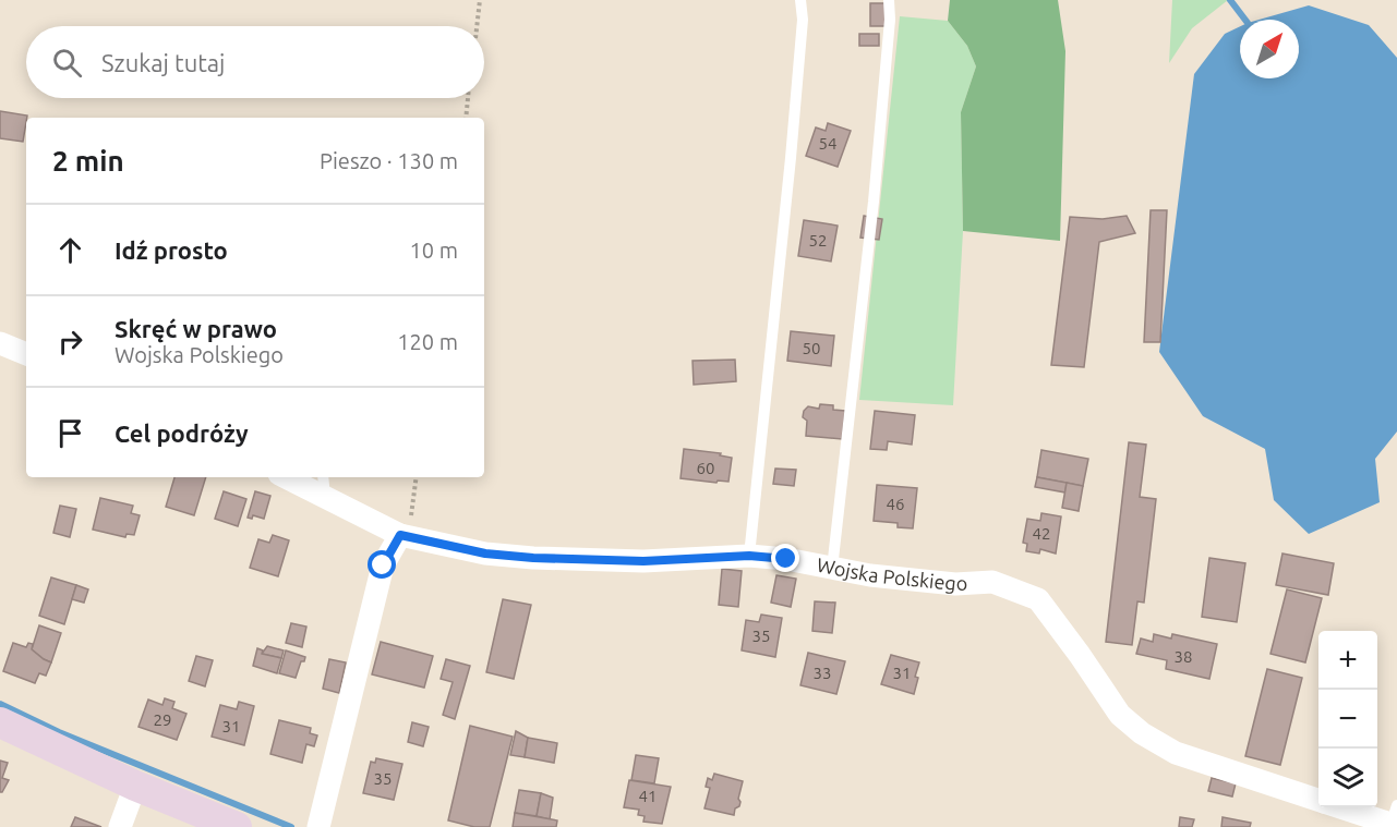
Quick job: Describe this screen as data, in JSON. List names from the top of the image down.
{
  "streets": {
    "street": ["Wojska Polskiego"]
  },
  "house_numbers": [
    "54",
    "52",
    "50",
    "60",
    "46",
    "42",
    "35",
    "38",
    "33",
    "31",
    "29",
    "31",
    "35",
    "41"
  ],
  "north": "top right",
  "page": {
    "search": "Szukaj tutaj",
    "heading": ["2 min", "Pieszo · 130 m"],
    "list": [
      ["Idź prosto", "10 m"],
      ["Skręć w prawo", "Wojska Polskiego", "120 m"],
      "Cel podróży"
    ],
    "map_buttons": ["+", "−"]
  }
}
